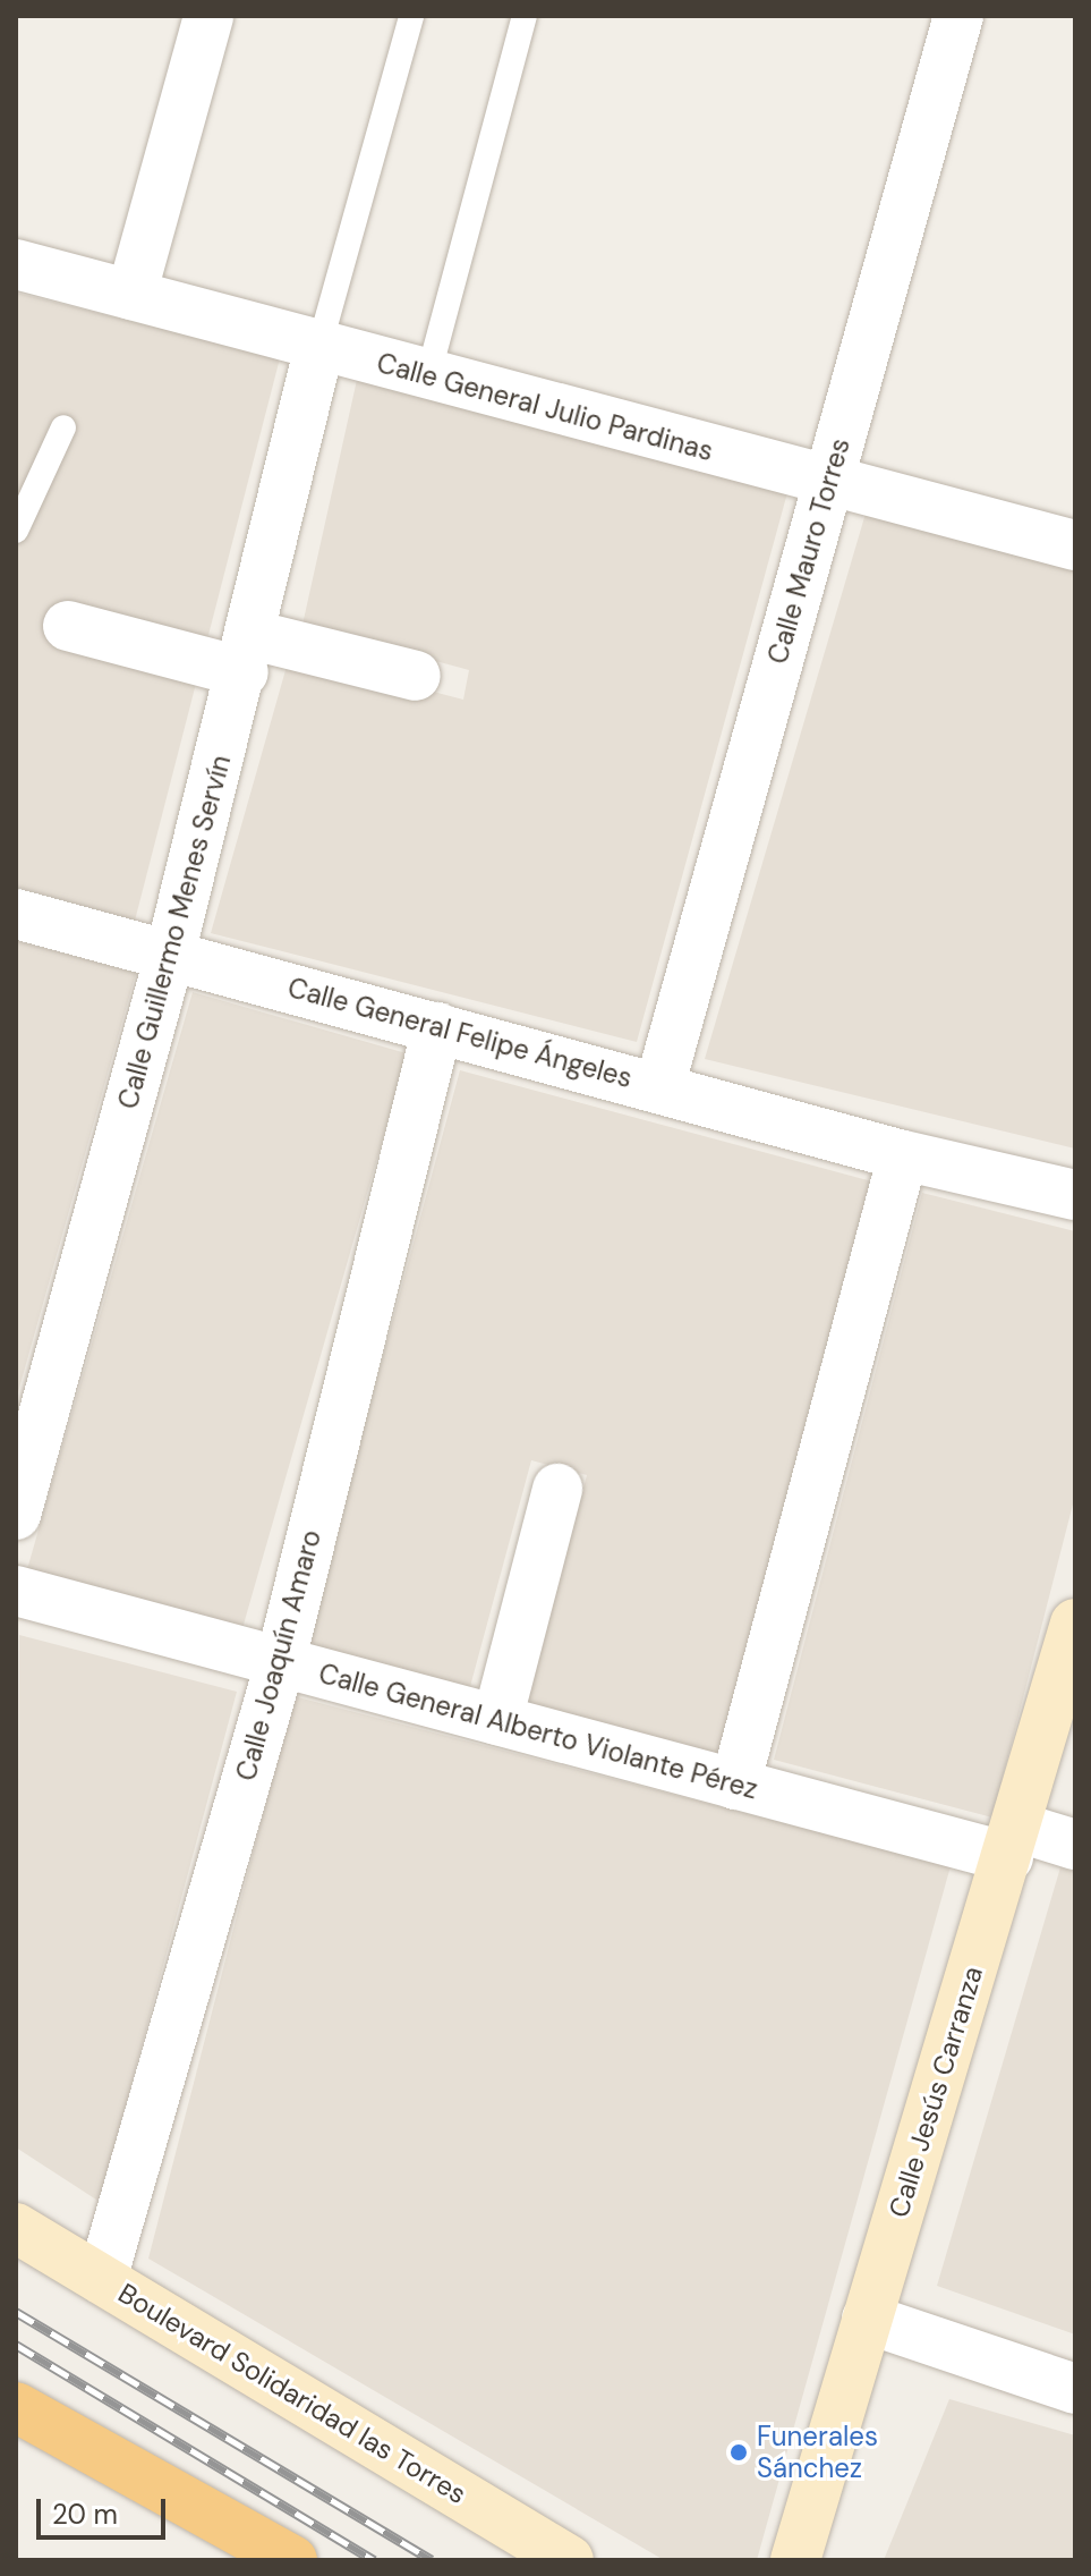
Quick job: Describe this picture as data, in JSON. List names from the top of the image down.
{
  "streets": {
    "main road": ["Calle Jesús Carranza", "Boulevard Solidaridad las Torres"],
    "street": [
      "Calle General Julio Pardinas",
      "Calle Mauro Torres",
      "Calle Guillermo Menes Servín",
      "Calle General Felipe Ángeles",
      "Calle Joaquín Amaro",
      "Calle General Alberto Violante Pérez"
    ]
  },
  "crossings": [
    ["Calle General Julio Pardinas", "Calle Mauro Torres"],
    ["Calle General Julio Pardinas", "Calle Guillermo Menes Servín"],
    ["Calle Mauro Torres", "Calle General Felipe Ángeles"],
    ["Calle Guillermo Menes Servín", "Calle General Felipe Ángeles"],
    ["Calle General Felipe Ángeles", "Calle Joaquín Amaro"],
    ["Calle Joaquín Amaro", "Calle General Alberto Violante Pérez"],
    ["Calle Joaquín Amaro", "Boulevard Solidaridad las Torres"],
    ["Calle General Alberto Violante Pérez", "Calle Jesús Carranza"]
  ],
  "places": ["Funerales Sánchez"],
  "scale_bar": "20 m"
}
